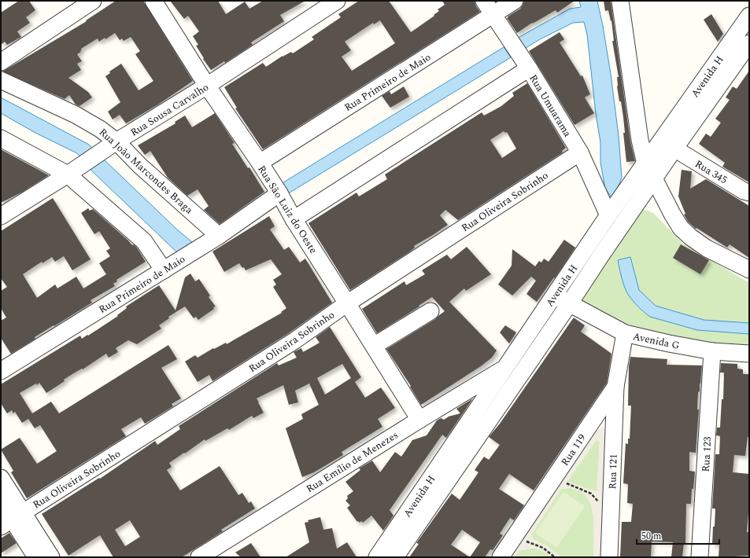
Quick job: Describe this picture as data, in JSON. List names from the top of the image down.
{
  "streets": {
    "street": [
      "Avenida H",
      "Rua Primeiro de Maio",
      "Rua Umuarama",
      "Rua Sousa Carvalho",
      "Rua João Marcondes Braga",
      "Rua 345",
      "Rua Oliveira Sobrinho",
      "Rua São Luiz do Oeste",
      "Avenida G",
      "Rua 119",
      "Rua 123",
      "Rua Emílio de Menezes",
      "Rua 121"
    ]
  },
  "crossings": [
    ["Avenida H", "Rua Umuarama"],
    ["Avenida H", "Rua 345"],
    ["Avenida H", "Avenida G"],
    ["Avenida H", "Rua Emílio de Menezes"],
    ["Rua Primeiro de Maio", "Rua Umuarama"],
    ["Rua Primeiro de Maio", "Rua João Marcondes Braga"],
    ["Rua Primeiro de Maio", "Rua São Luiz do Oeste"],
    ["Rua Umuarama", "Rua Oliveira Sobrinho"],
    ["Rua Sousa Carvalho", "Rua João Marcondes Braga"],
    ["Rua Sousa Carvalho", "Rua São Luiz do Oeste"],
    ["Rua Oliveira Sobrinho", "Rua São Luiz do Oeste"],
    ["Rua São Luiz do Oeste", "Rua Emílio de Menezes"],
    ["Avenida G", "Rua 119"],
    ["Avenida G", "Rua 123"],
    ["Rua 119", "Rua 121"]
  ],
  "scale_bar": "50 m"
}
